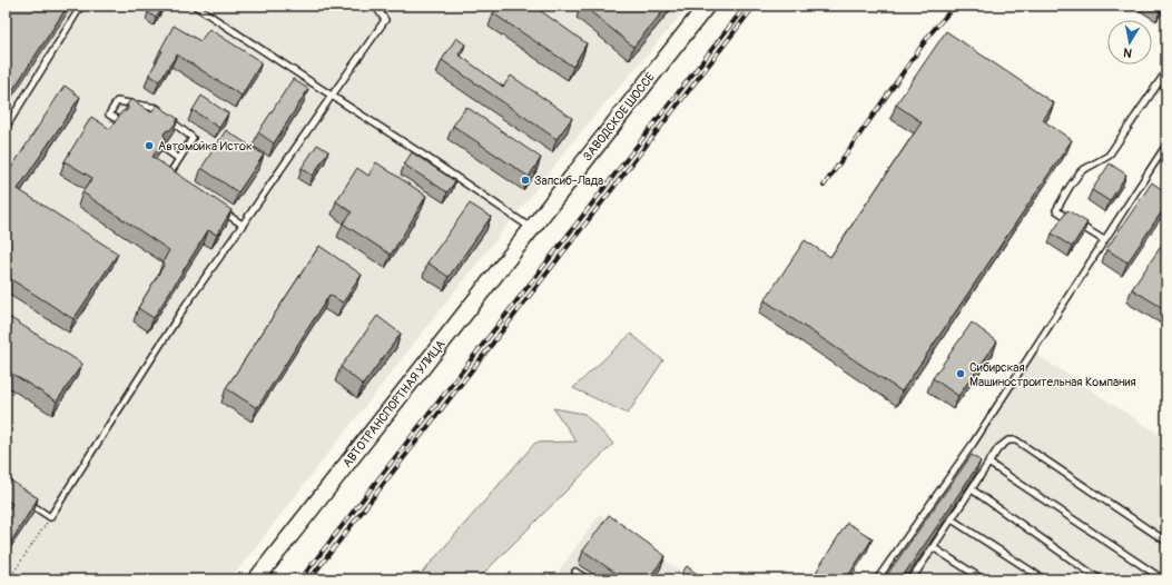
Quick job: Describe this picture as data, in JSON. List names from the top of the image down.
{
  "streets": {
    "main road": ["ЗАВОДСКОЕ ШОССЕ", "АВТОТРАНСПОРТНАЯ УЛИЦА"]
  },
  "crossings": [
    ["ЗАВОДСКОЕ ШОССЕ", "АВТОТРАНСПОРТНАЯ УЛИЦА"]
  ],
  "places": ["Автомойка Исток", "Запсиб-Лада", "Сибирская Машиностроительная Компания"],
  "north": "bottom"
}
